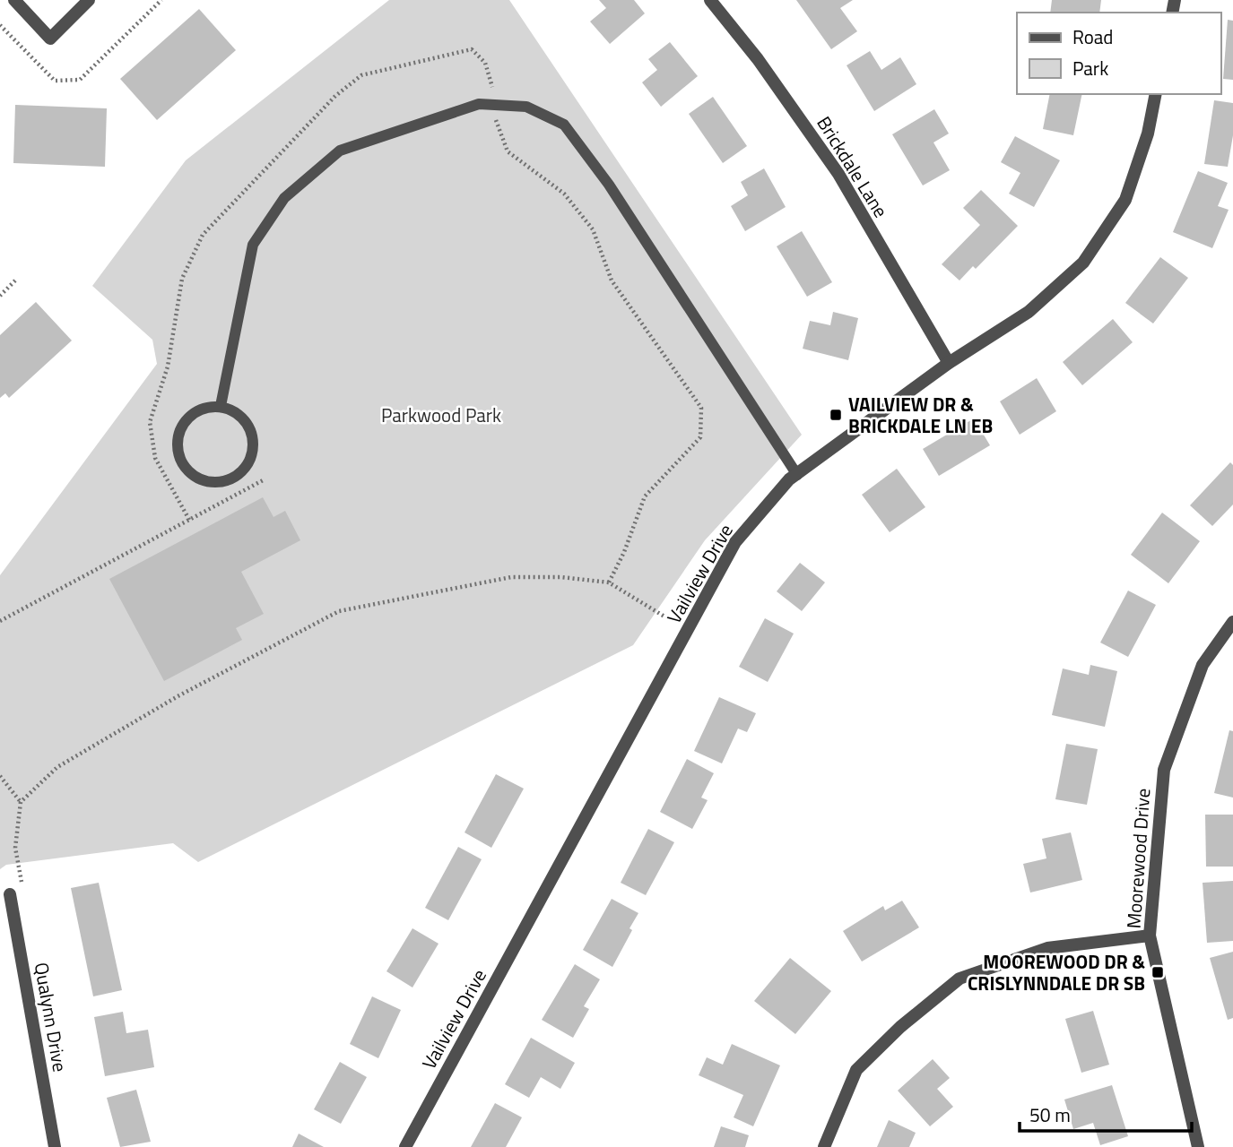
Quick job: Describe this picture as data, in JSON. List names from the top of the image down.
{
  "streets": {
    "street": [
      "Brickdale Lane",
      "Vailview Drive",
      "Moorewood Drive",
      "Qualynn Drive"
    ]
  },
  "crossings": [
    ["Brickdale Lane", "Vailview Drive"]
  ],
  "parks": ["Parkwood Park"],
  "places": {
    "transit": ["VAILVIEW DR & BRICKDALE LN EB", "MOOREWOOD DR & CRISLYNNDALE DR SB"]
  },
  "legend": ["Road", "Park"],
  "scale_bar": "50 m"
}
